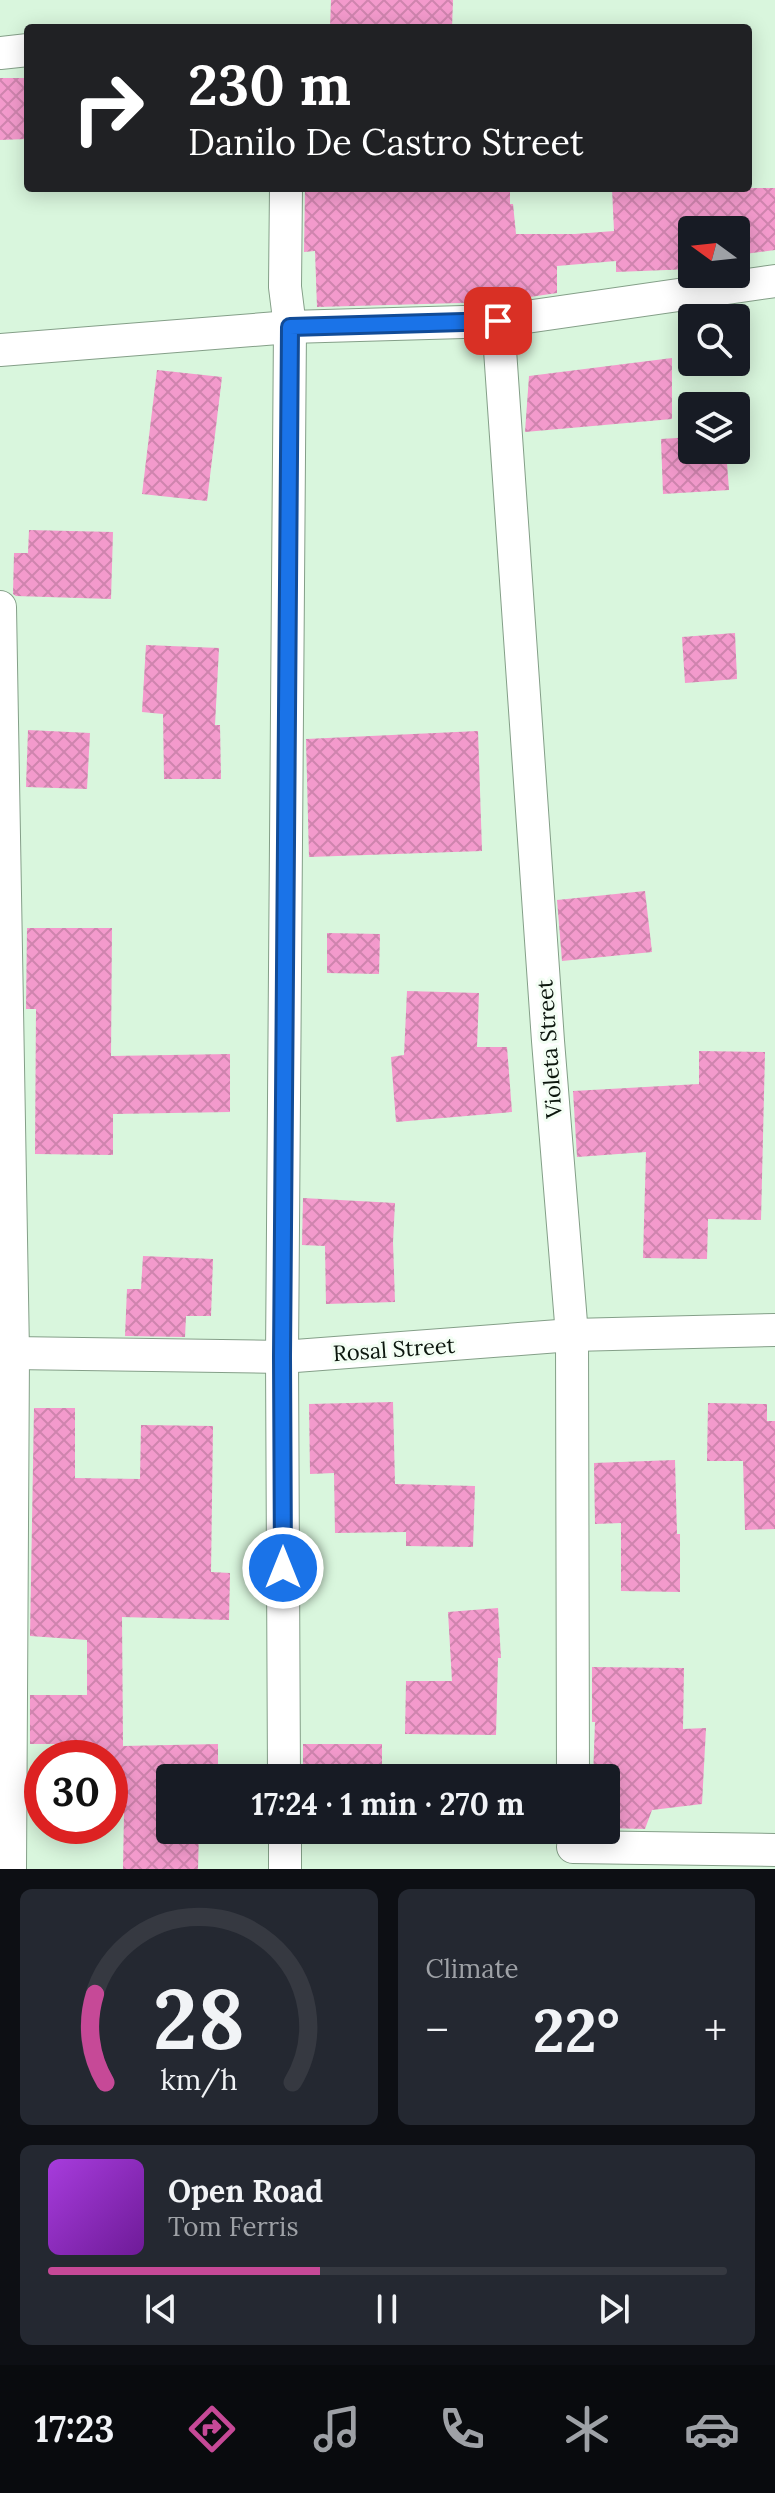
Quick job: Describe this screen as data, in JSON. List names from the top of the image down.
{
  "streets": {
    "street": ["Violeta Street", "Rosal Street"]
  },
  "crossings": [
    ["Violeta Street", "Rosal Street"]
  ],
  "north": "left",
  "page": {
    "turn": ["230 m", "Danilo De Castro Street"],
    "limit": "30",
    "trip": "17:24 · 1 min · 270 m",
    "tile": "Climate",
    "heat": ["−", "22°", "+"],
    "song": ["Open Road", "Tom Ferris"],
    "tabs": "17:23",
    "gauge": ["28", "km/h"]
  }
}
